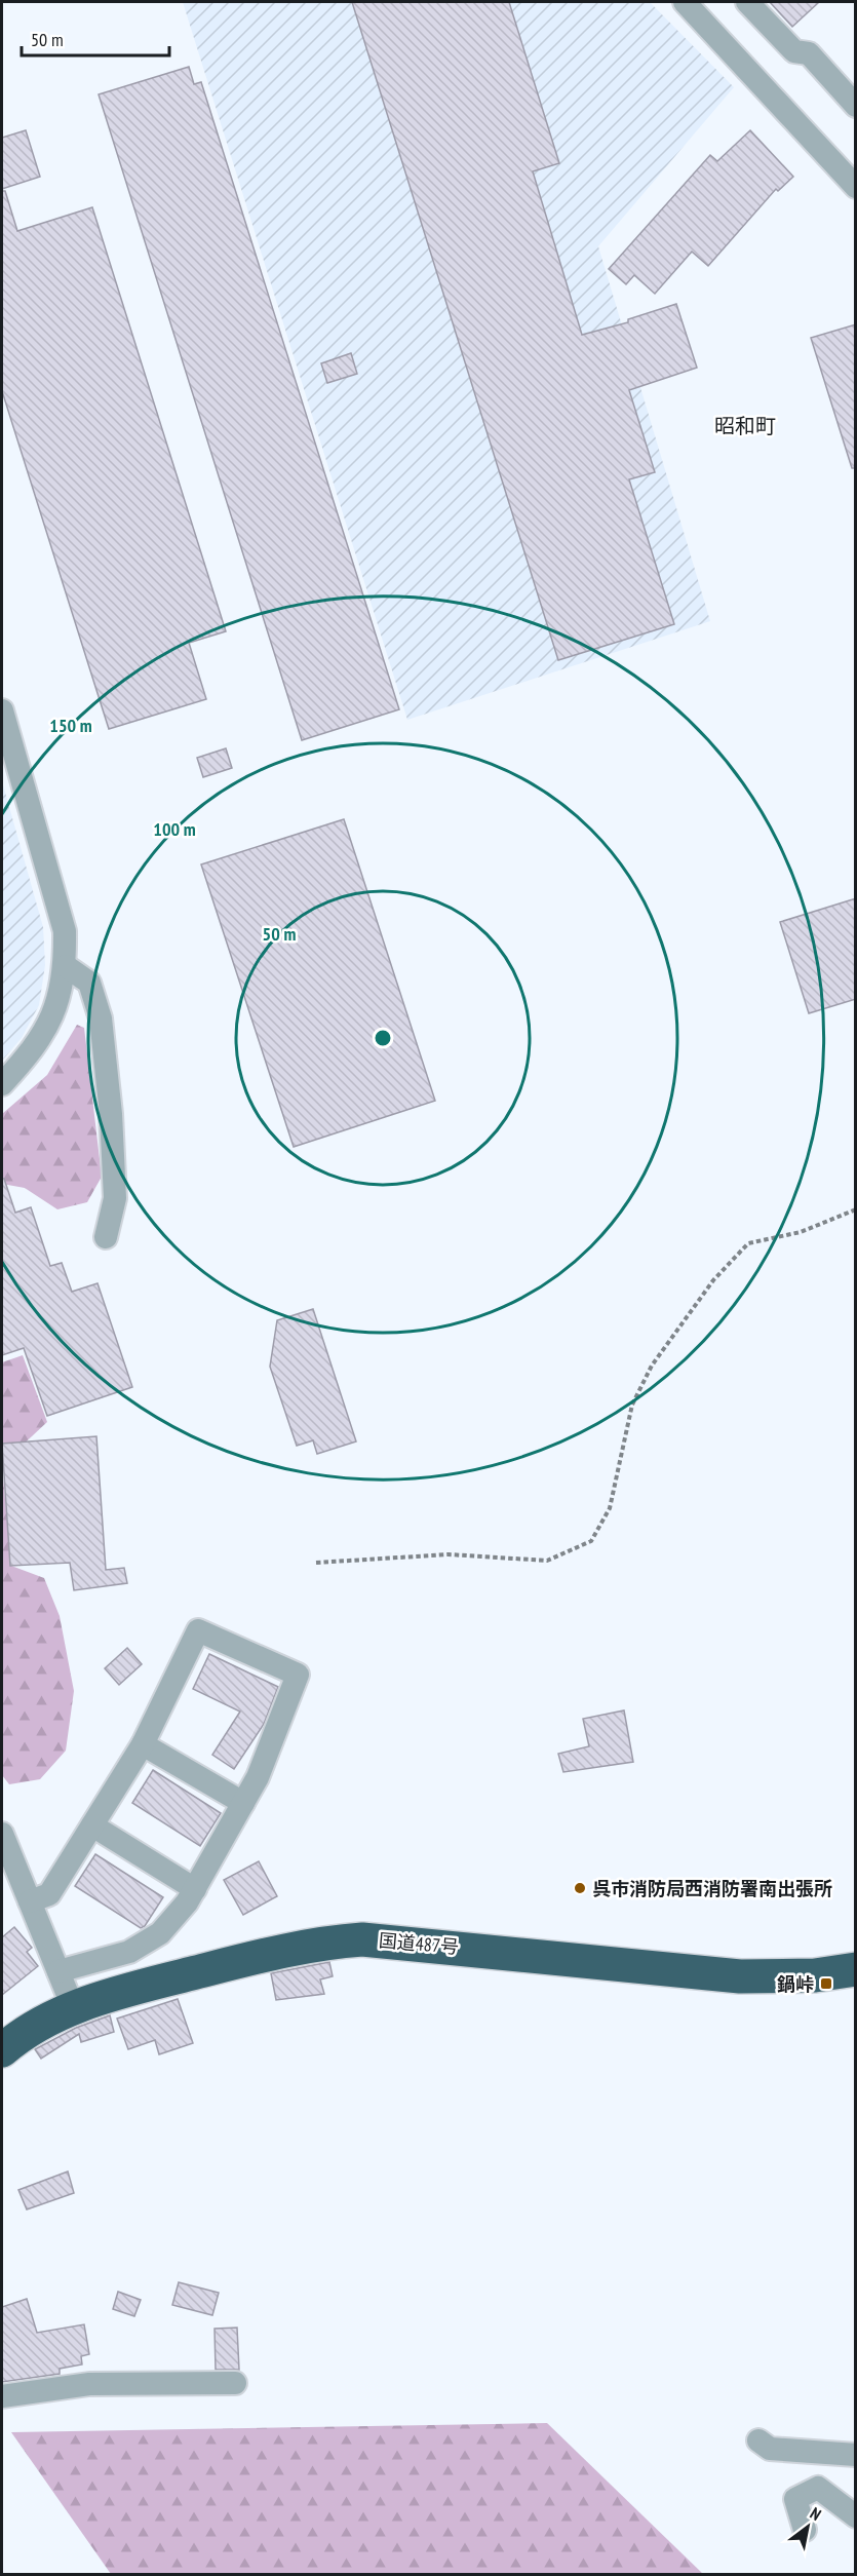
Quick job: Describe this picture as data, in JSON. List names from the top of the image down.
{
  "streets": {
    "highway": ["国道487号"]
  },
  "districts": ["昭和町"],
  "places": {
    "other": ["呉市消防局西消防署南出張所"],
    "transit": ["鍋峠"]
  },
  "scale_bar": "50 m",
  "north": "top right",
  "rings": ["150 m", "100 m", "50 m"]
}
